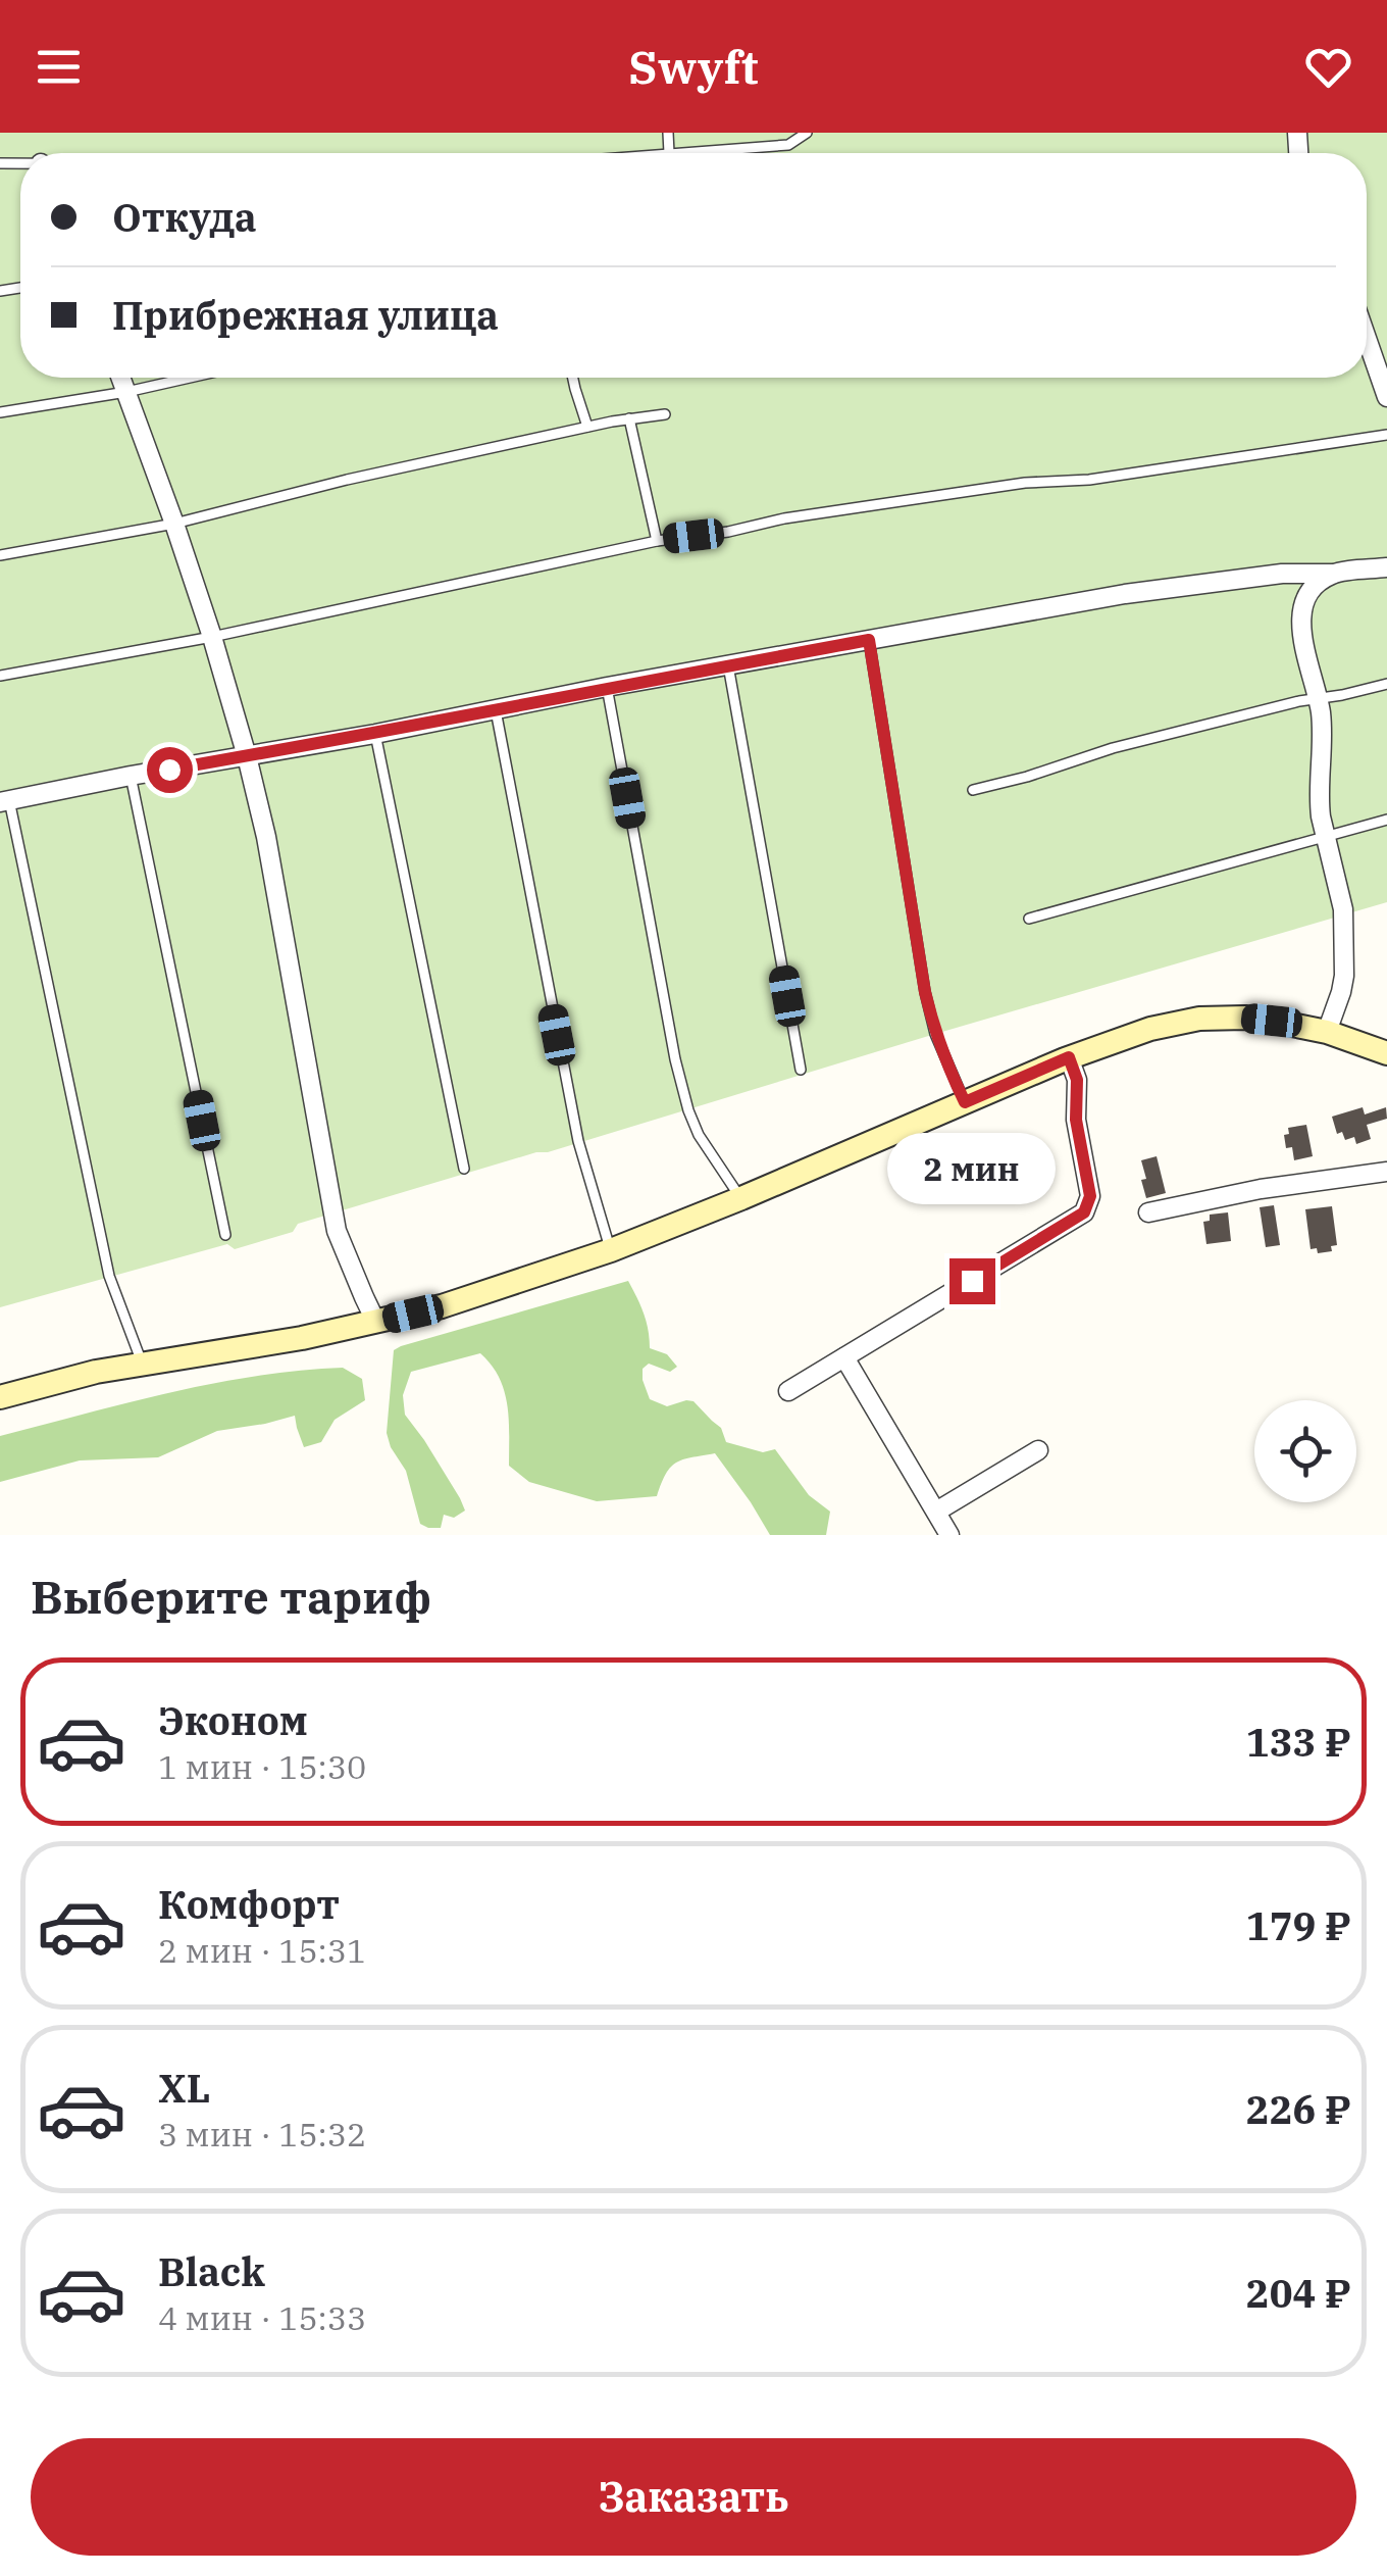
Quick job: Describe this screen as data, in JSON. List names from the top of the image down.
{
  "page": {
    "header": "Swyft",
    "banner": ["Откуда", "Прибрежная улица"],
    "bubble": "2 мин",
    "heading": "Выберите тариф",
    "list": [
      {
        "name": "Эконом",
        "note": "1 мин · 15:30",
        "value": "133 ₽"
      },
      {
        "name": "Комфорт",
        "note": "2 мин · 15:31",
        "value": "179 ₽"
      },
      {
        "name": "XL",
        "note": "3 мин · 15:32",
        "value": "226 ₽"
      },
      {
        "name": "Black",
        "note": "4 мин · 15:33",
        "value": "204 ₽"
      }
    ],
    "buttons": "Заказать"
  }
}
